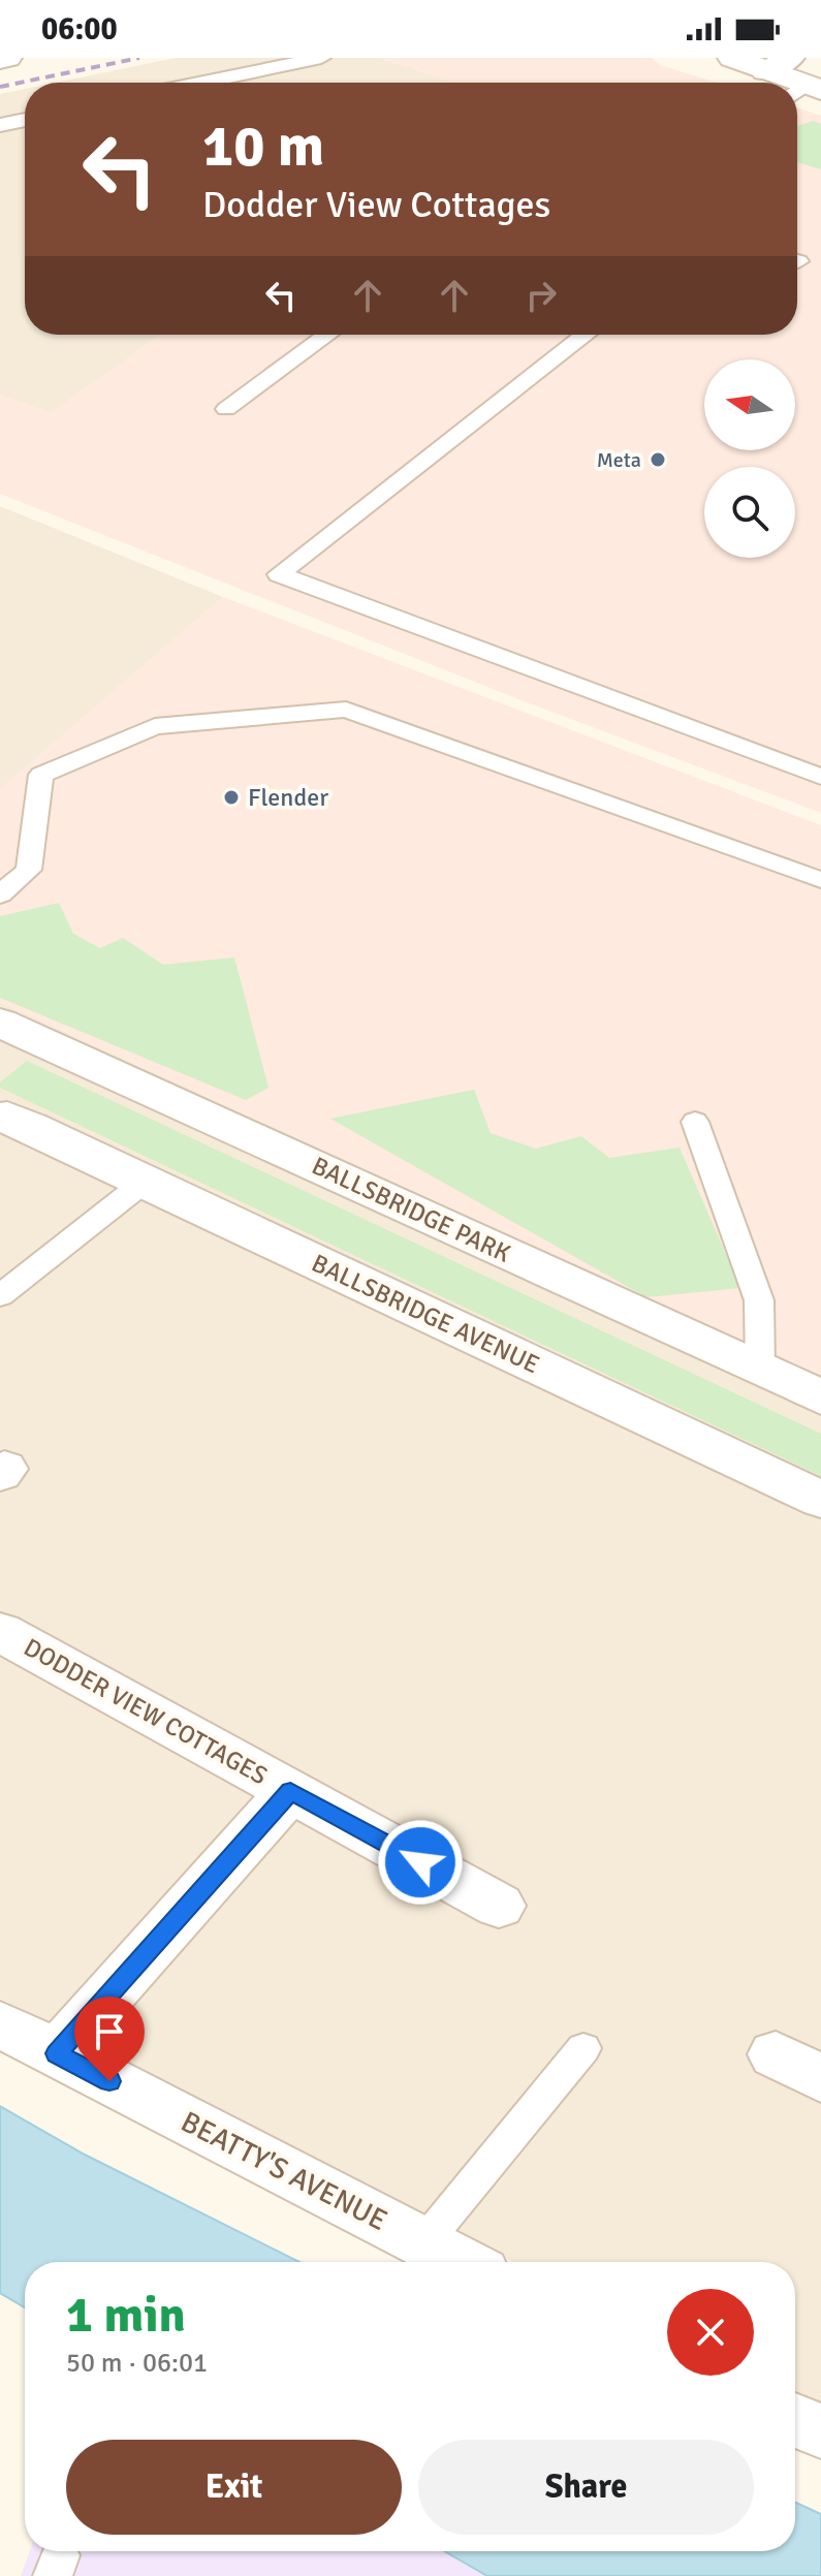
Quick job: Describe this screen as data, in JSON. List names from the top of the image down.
{
  "streets": {
    "street": [
      "BALLSBRIDGE PARK",
      "BALLSBRIDGE AVENUE",
      "DODDER VIEW COTTAGES",
      "BEATTY'S AVENUE"
    ]
  },
  "crossings": [
    ["DODDER VIEW COTTAGES", "BEATTY'S AVENUE"]
  ],
  "places": ["Meta", "Flender"],
  "north": "left",
  "page": {
    "status": "06:00",
    "turn": ["10 m", "Dodder View Cottages"],
    "heading": ["1 min", "50 m · 06:01"],
    "buttons": ["Exit", "Share"]
  }
}
